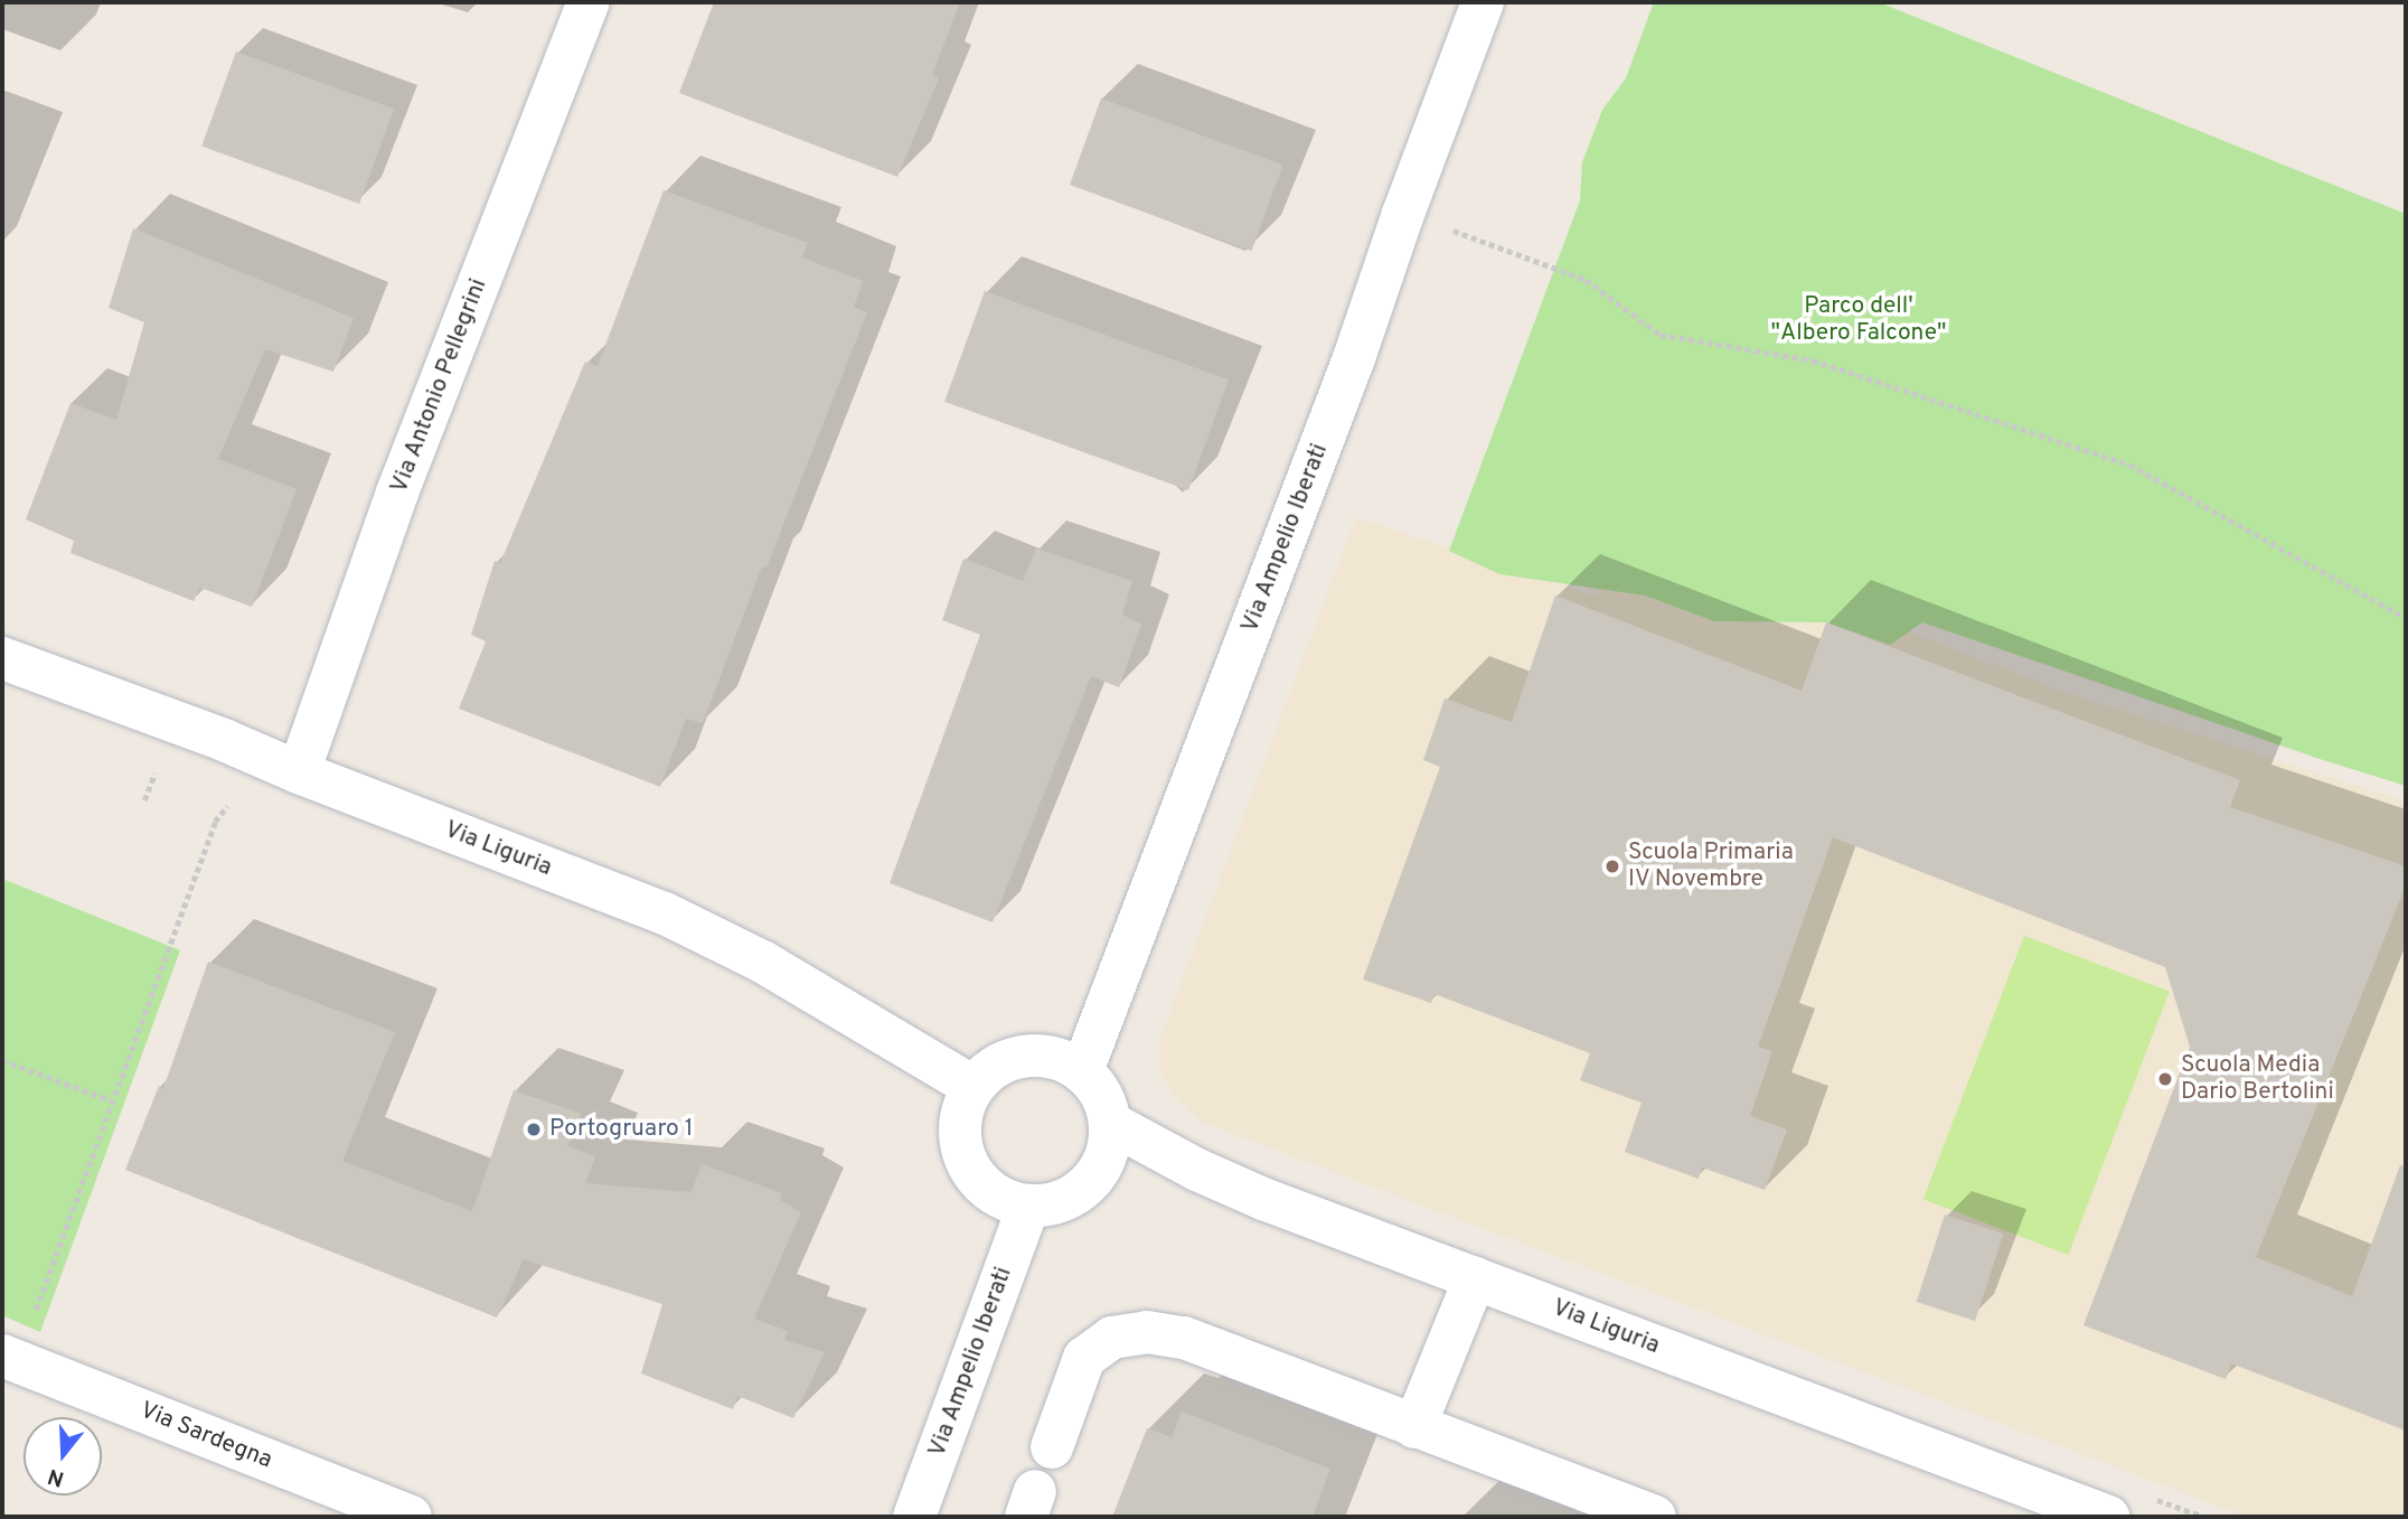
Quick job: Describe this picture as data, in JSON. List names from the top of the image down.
{
  "streets": {
    "street": [
      "Via Antonio Pellegrini",
      "Via Ampelio Iberati",
      "Via Liguria",
      "Via Sardegna"
    ]
  },
  "crossings": [
    ["Via Antonio Pellegrini", "Via Liguria"],
    ["Via Ampelio Iberati", "Via Liguria"]
  ],
  "parks": ["Parco dell' \"Albero Falcone\""],
  "places": ["Scuola Primaria IV Novembre", "Scuola Media Dario Bertolini", "Portogruaro 1"],
  "north": "bottom"
}
